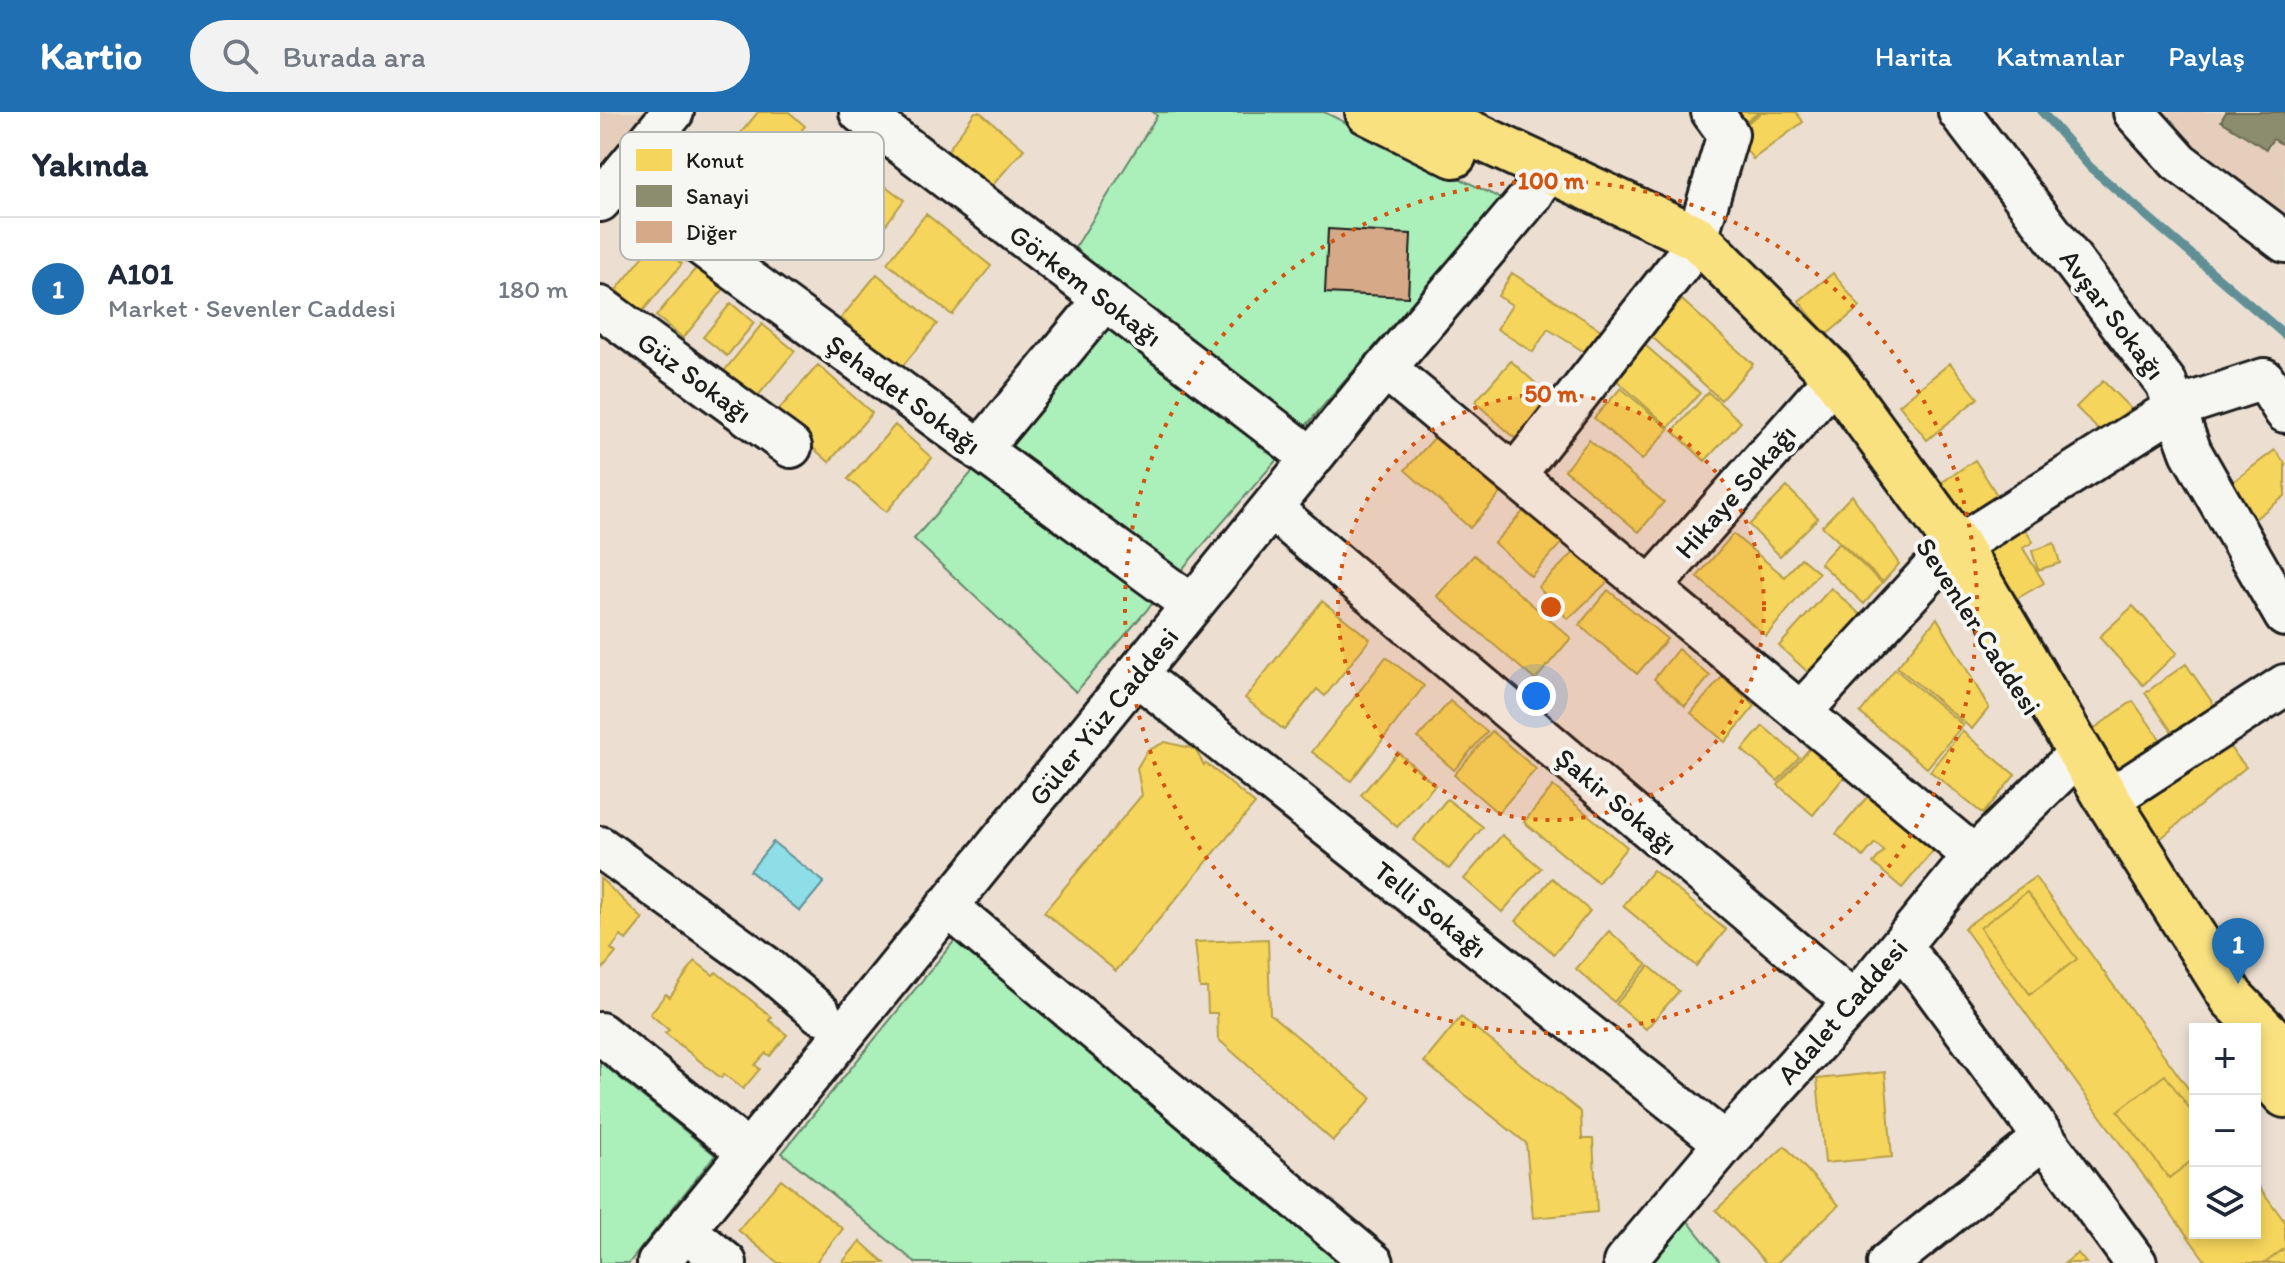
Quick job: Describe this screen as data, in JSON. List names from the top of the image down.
{
  "streets": {
    "main road": ["Sevenler Caddesi"],
    "street": [
      "Görkem Sokağı",
      "Avşar Sokağı",
      "Güz Sokağı",
      "Şehadet Sokağı",
      "Hikaye Sokağı",
      "Güler Yüz Caddesi",
      "Şakir Sokağı",
      "Telli Sokağı",
      "Adalet Caddesi"
    ]
  },
  "crossings": [
    ["Görkem Sokağı", "Güler Yüz Caddesi"],
    ["Şehadet Sokağı", "Güler Yüz Caddesi"],
    ["Hikaye Sokağı", "Sevenler Caddesi"],
    ["Sevenler Caddesi", "Güler Yüz Caddesi"],
    ["Sevenler Caddesi", "Adalet Caddesi"],
    ["Güler Yüz Caddesi", "Şakir Sokağı"],
    ["Güler Yüz Caddesi", "Telli Sokağı"],
    ["Şakir Sokağı", "Adalet Caddesi"],
    ["Telli Sokağı", "Adalet Caddesi"]
  ],
  "legend": ["Konut", "Sanayi", "Diğer"],
  "page": {
    "header": "Kartio",
    "search": "Burada ara",
    "nav": ["Harita", "Katmanlar", "Paylaş"],
    "heading": "Yakında",
    "list": [
      {
        "mark": "1",
        "name": "A101",
        "note": "Market · Sevenler Caddesi",
        "value": "180 m"
      }
    ],
    "pins": "1",
    "map_buttons": ["+", "−"]
  },
  "rings": ["100 m", "50 m"]
}
